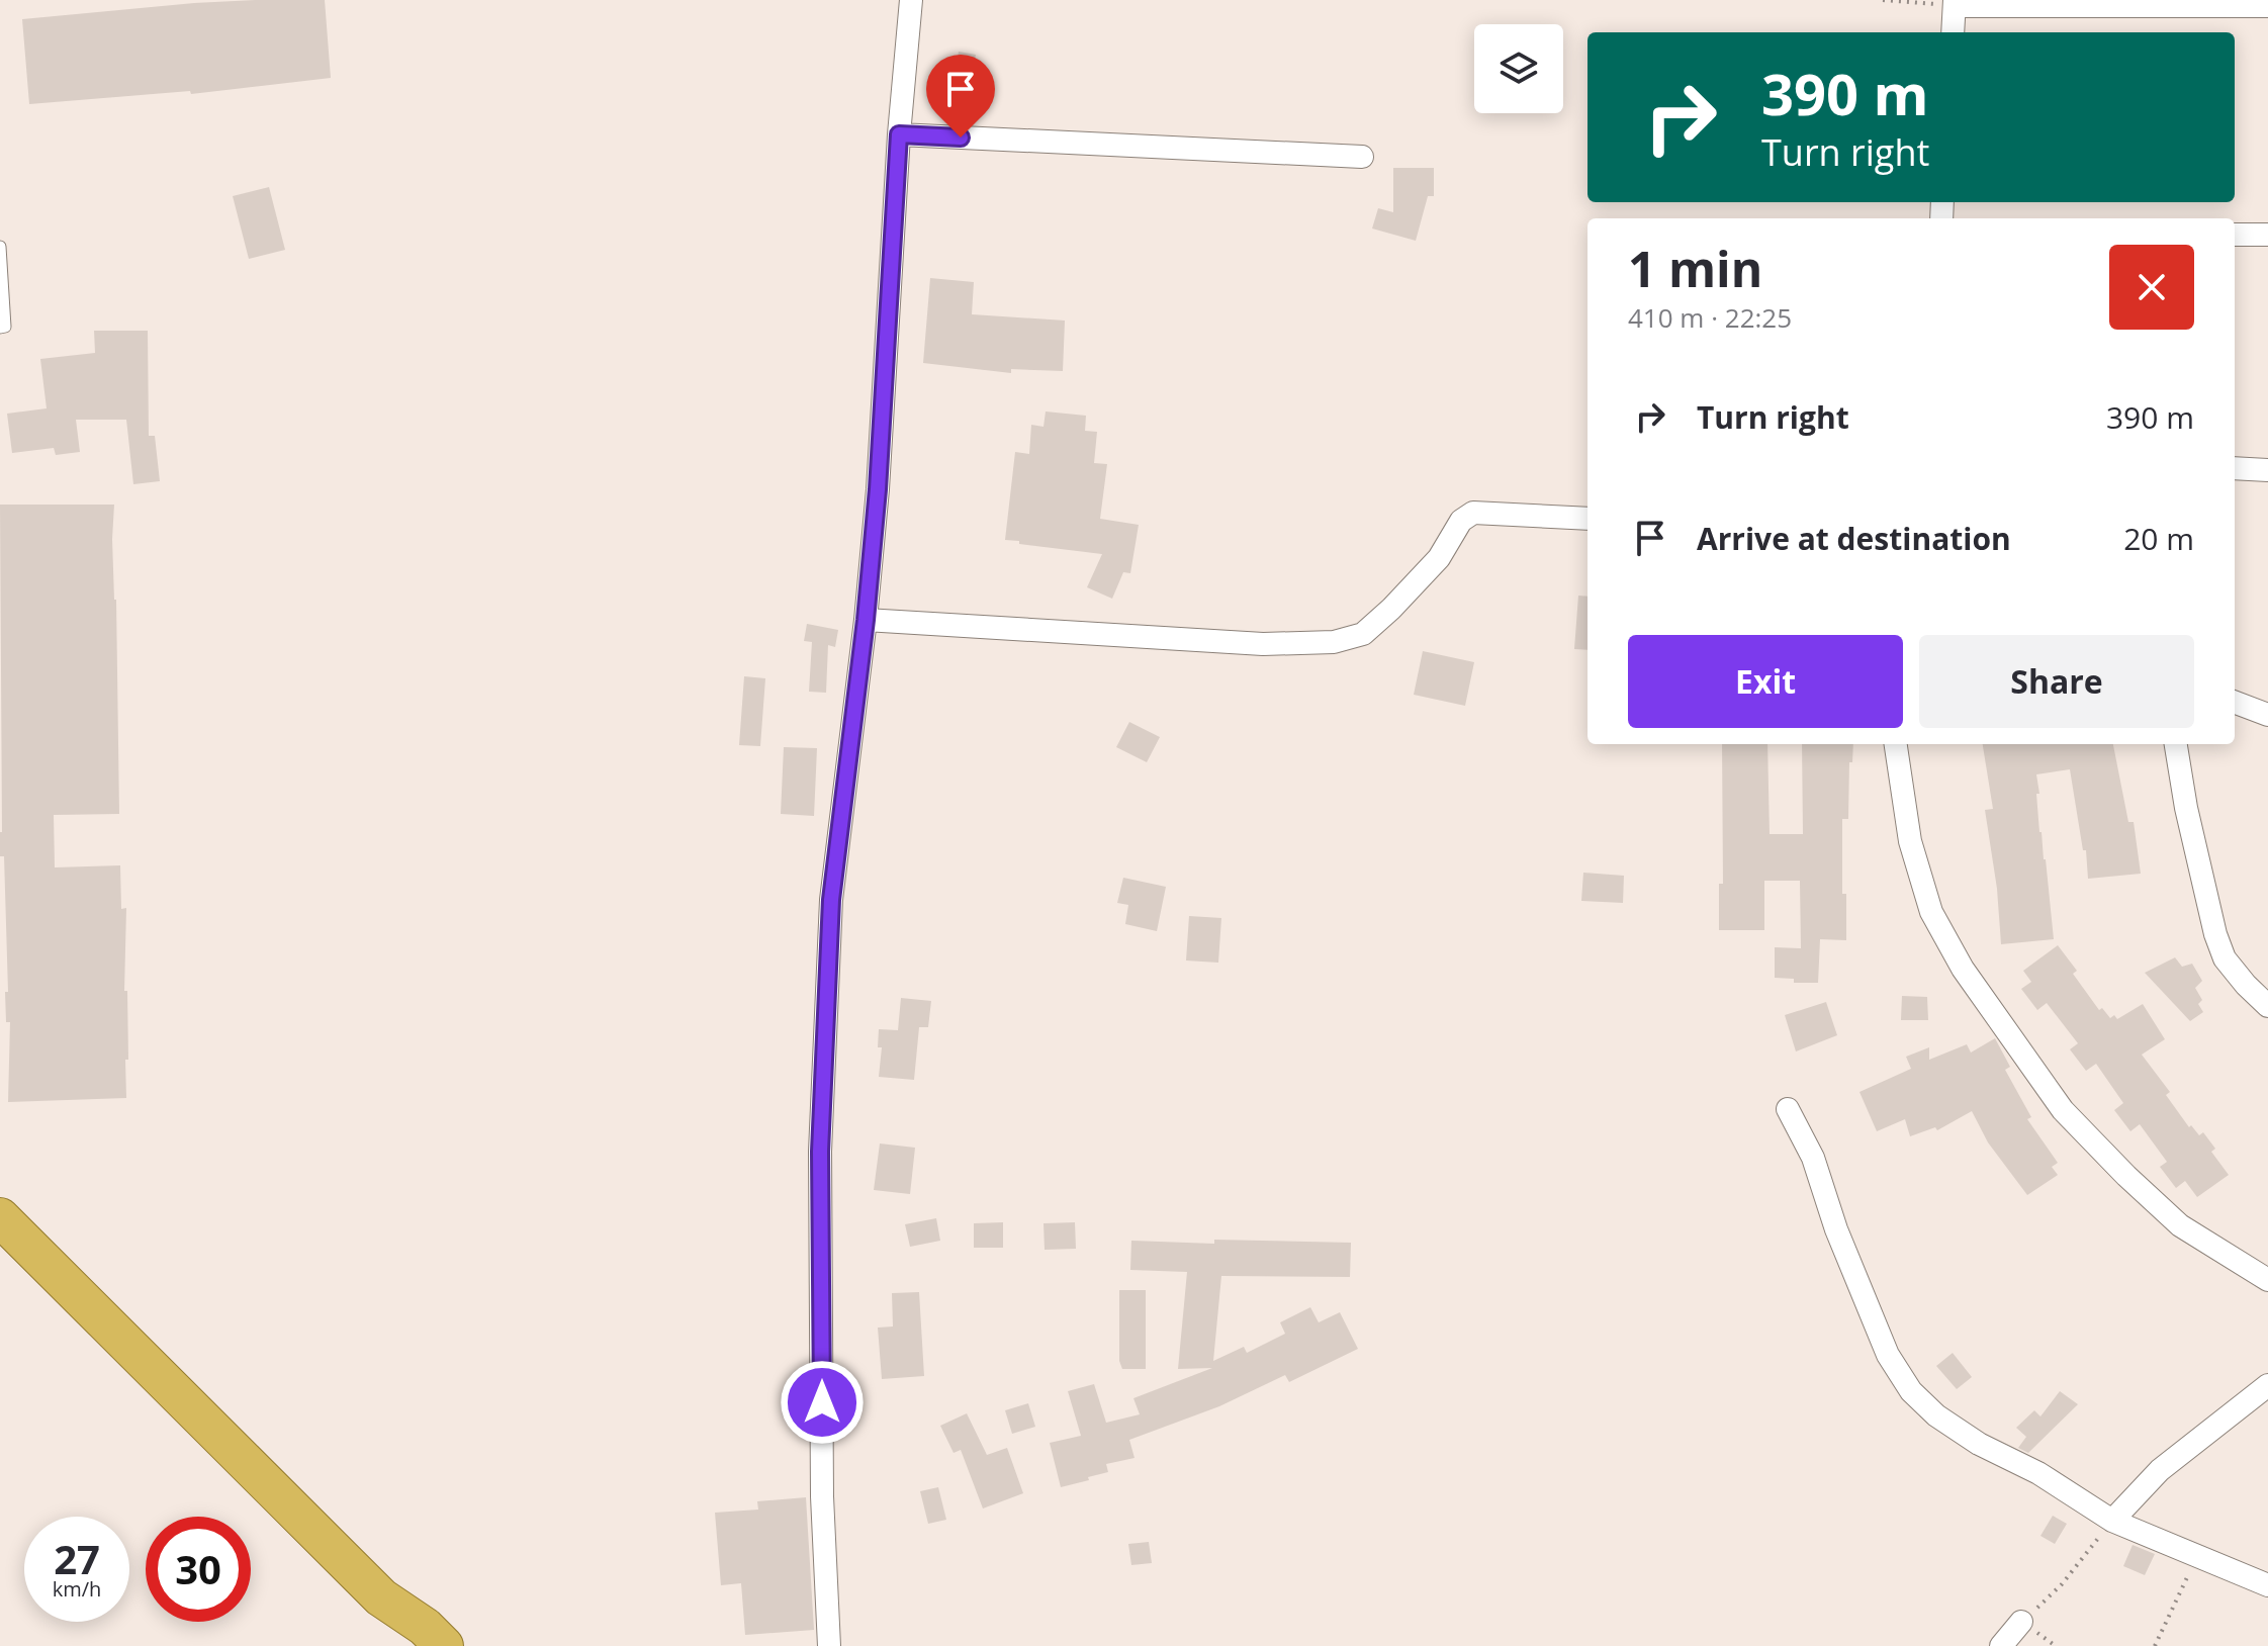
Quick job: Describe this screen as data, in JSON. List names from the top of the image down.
{
  "page": {
    "turn": ["390 m", "Turn right"],
    "heading": ["1 min", "410 m · 22:25"],
    "list": [
      {
        "name": "Turn right",
        "value": "390 m"
      },
      {
        "name": "Arrive at destination",
        "value": "20 m"
      }
    ],
    "buttons": ["Exit", "Share"],
    "speed": "27 km/h",
    "limit": "30"
  }
}
